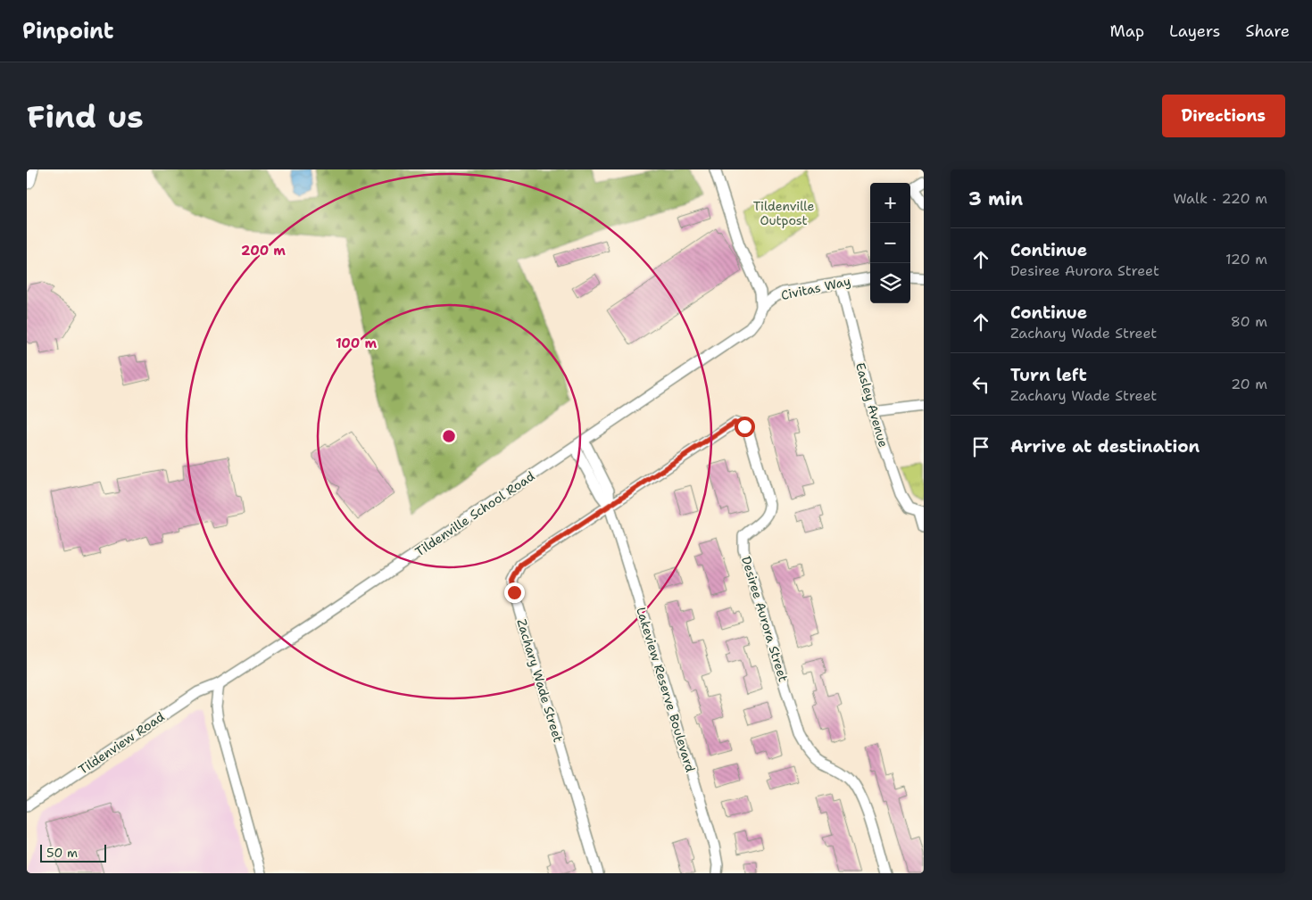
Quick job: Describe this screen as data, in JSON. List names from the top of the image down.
{
  "streets": {
    "street": [
      "Civitas Way",
      "Easley Avenue",
      "Tildenville School Road",
      "Desiree Aurora Street",
      "Zachary Wade Street",
      "Lakeview Reserve Boulevard",
      "Tildenview Road"
    ]
  },
  "crossings": [
    ["Civitas Way", "Easley Avenue"],
    ["Civitas Way", "Tildenville School Road"],
    ["Tildenville School Road", "Lakeview Reserve Boulevard"],
    ["Tildenville School Road", "Tildenview Road"],
    ["Desiree Aurora Street", "Zachary Wade Street"],
    ["Desiree Aurora Street", "Lakeview Reserve Boulevard"],
    ["Zachary Wade Street", "Lakeview Reserve Boulevard"]
  ],
  "parks": ["Tildenville Outpost"],
  "scale_bar": "50 m",
  "page": {
    "header": "Pinpoint",
    "nav": ["Map", "Layers", "Share"],
    "buttons": "Directions",
    "title": "Find us",
    "heading": ["3 min", "Walk · 220 m"],
    "map_buttons": ["+", "−"],
    "list": [
      ["Continue", "Desiree Aurora Street", "120 m"],
      ["Continue", "Zachary Wade Street", "80 m"],
      ["Turn left", "Zachary Wade Street", "20 m"],
      "Arrive at destination"
    ],
    "scale": "50 m"
  },
  "rings": ["200 m", "100 m"]
}
